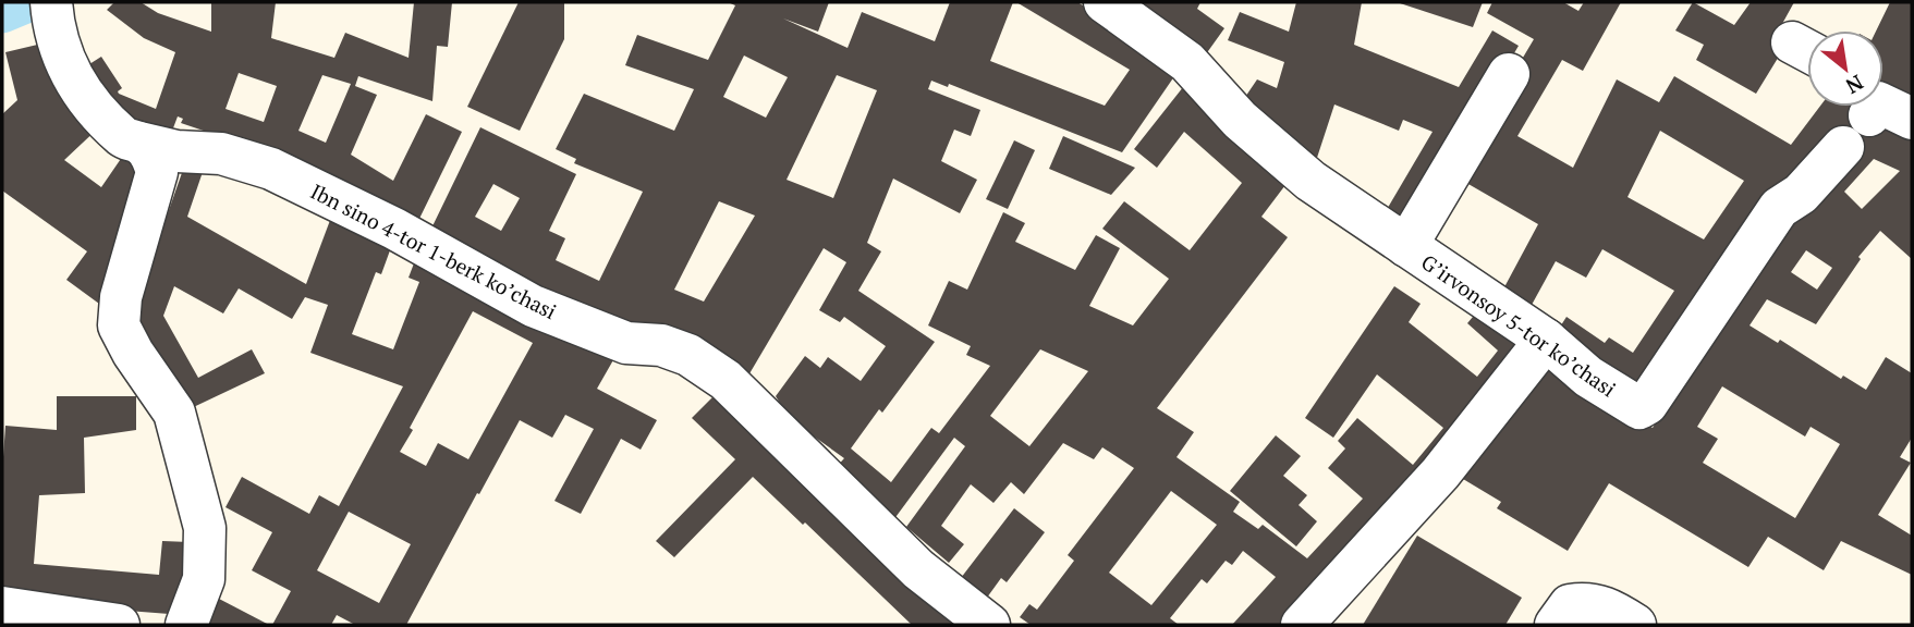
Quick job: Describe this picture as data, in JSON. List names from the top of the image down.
{
  "streets": {
    "street": ["Ibn sino 4-tor 1-berk koʼchasi", "Gʼirvonsoy 5-tor koʼchasi"]
  },
  "north": "bottom right"
}
